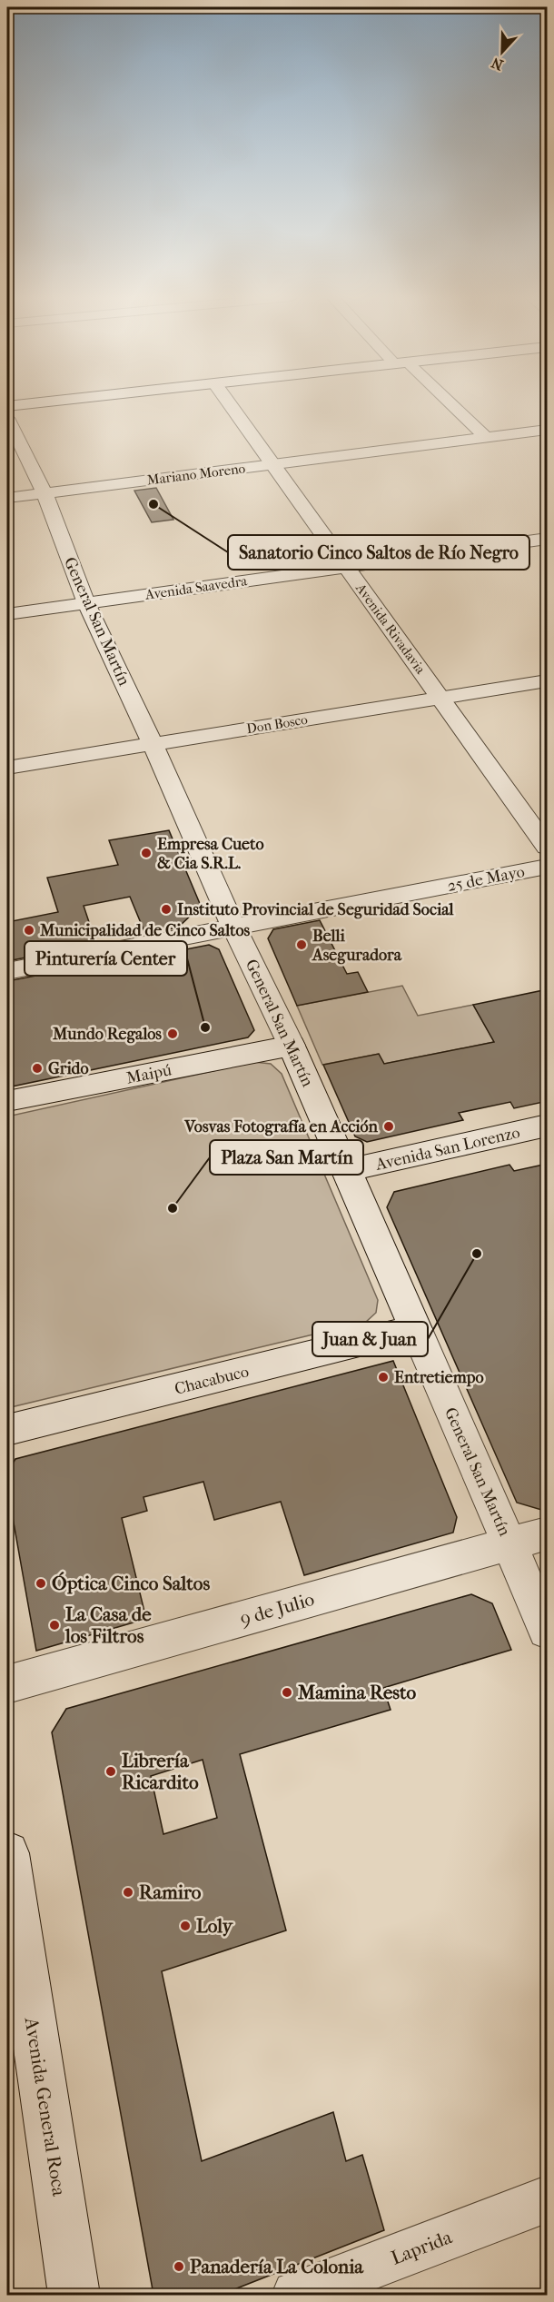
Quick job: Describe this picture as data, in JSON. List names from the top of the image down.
{
  "streets": {
    "main road": [
      "Avenida Saavedra",
      "General San Martín",
      "Avenida Rivadavia",
      "Maipú",
      "Avenida San Lorenzo",
      "Chacabuco",
      "Avenida General Roca"
    ],
    "street": [
      "Mariano Moreno",
      "Don Bosco",
      "25 de Mayo",
      "9 de Julio",
      "Laprida"
    ]
  },
  "crossings": [
    ["Mariano Moreno", "General San Martín"],
    ["Mariano Moreno", "Avenida Rivadavia"],
    ["Avenida Saavedra", "General San Martín"],
    ["Avenida Saavedra", "Avenida Rivadavia"],
    ["General San Martín", "Don Bosco"],
    ["General San Martín", "25 de Mayo"],
    ["General San Martín", "Maipú"],
    ["General San Martín", "Avenida San Lorenzo"],
    ["General San Martín", "Chacabuco"],
    ["General San Martín", "9 de Julio"],
    ["Avenida Rivadavia", "Don Bosco"]
  ],
  "places": [
    "Sanatorio Cinco Saltos de Río Negro",
    "Empresa Cueto & Cia S.R.L.",
    "Instituto Provincial de Seguridad Social",
    "Municipalidad de Cinco Saltos",
    "Belli Aseguradora",
    "Pinturería Center",
    "Mundo Regalos",
    "Grido",
    "Vosvas Fotografía en Acción",
    "Plaza San Martín",
    "Juan & Juan",
    "Entretiempo",
    "Óptica Cinco Saltos",
    "La Casa de los Filtros",
    "Mamina Resto",
    "Librería Ricardito",
    "Ramiro",
    "Loly",
    "Panadería La Colonia"
  ],
  "north": "bottom"
}
